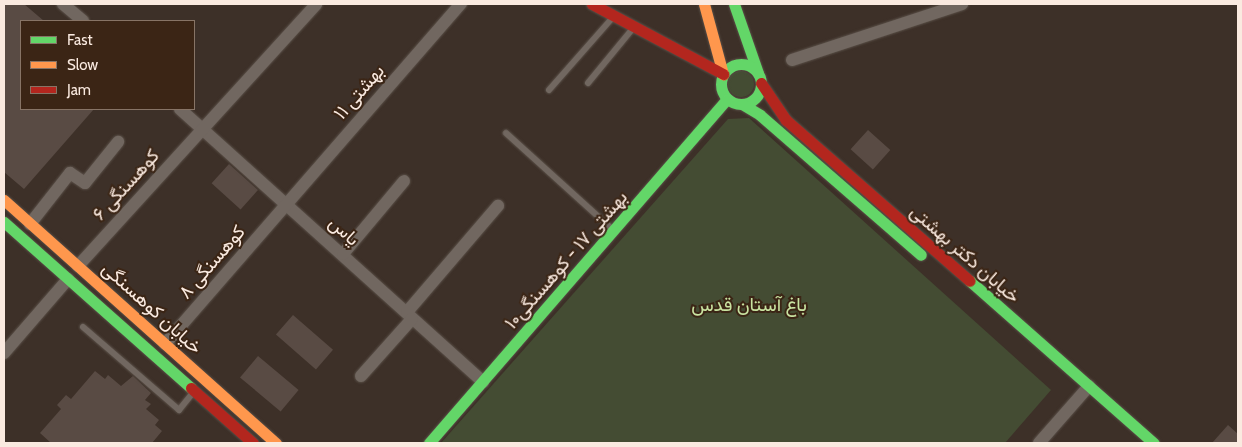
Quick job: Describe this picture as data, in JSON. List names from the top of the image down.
{
  "streets": {
    "street": [
      "بهشتی ۱۱",
      "کوهسنگی ۶",
      "یاس",
      "خیابان دکتر بهشتی",
      "بهشتی ۱۷ - کوهسنگی۱۰",
      "کوهسنگی ۸",
      "خیابان کوهسنگی"
    ]
  },
  "crossings": [
    ["بهشتی ۱۱", "یاس"],
    ["بهشتی ۱۱", "کوهسنگی ۸"],
    ["کوهسنگی ۶", "یاس"],
    ["کوهسنگی ۶", "خیابان کوهسنگی"],
    ["یاس", "بهشتی ۱۷ - کوهسنگی۱۰"],
    ["یاس", "کوهسنگی ۸"],
    ["خیابان دکتر بهشتی", "بهشتی ۱۷ - کوهسنگی۱۰"],
    ["کوهسنگی ۸", "خیابان کوهسنگی"]
  ],
  "parks": ["باغ آستان قدس"],
  "legend": ["Fast", "Slow", "Jam"]
}
